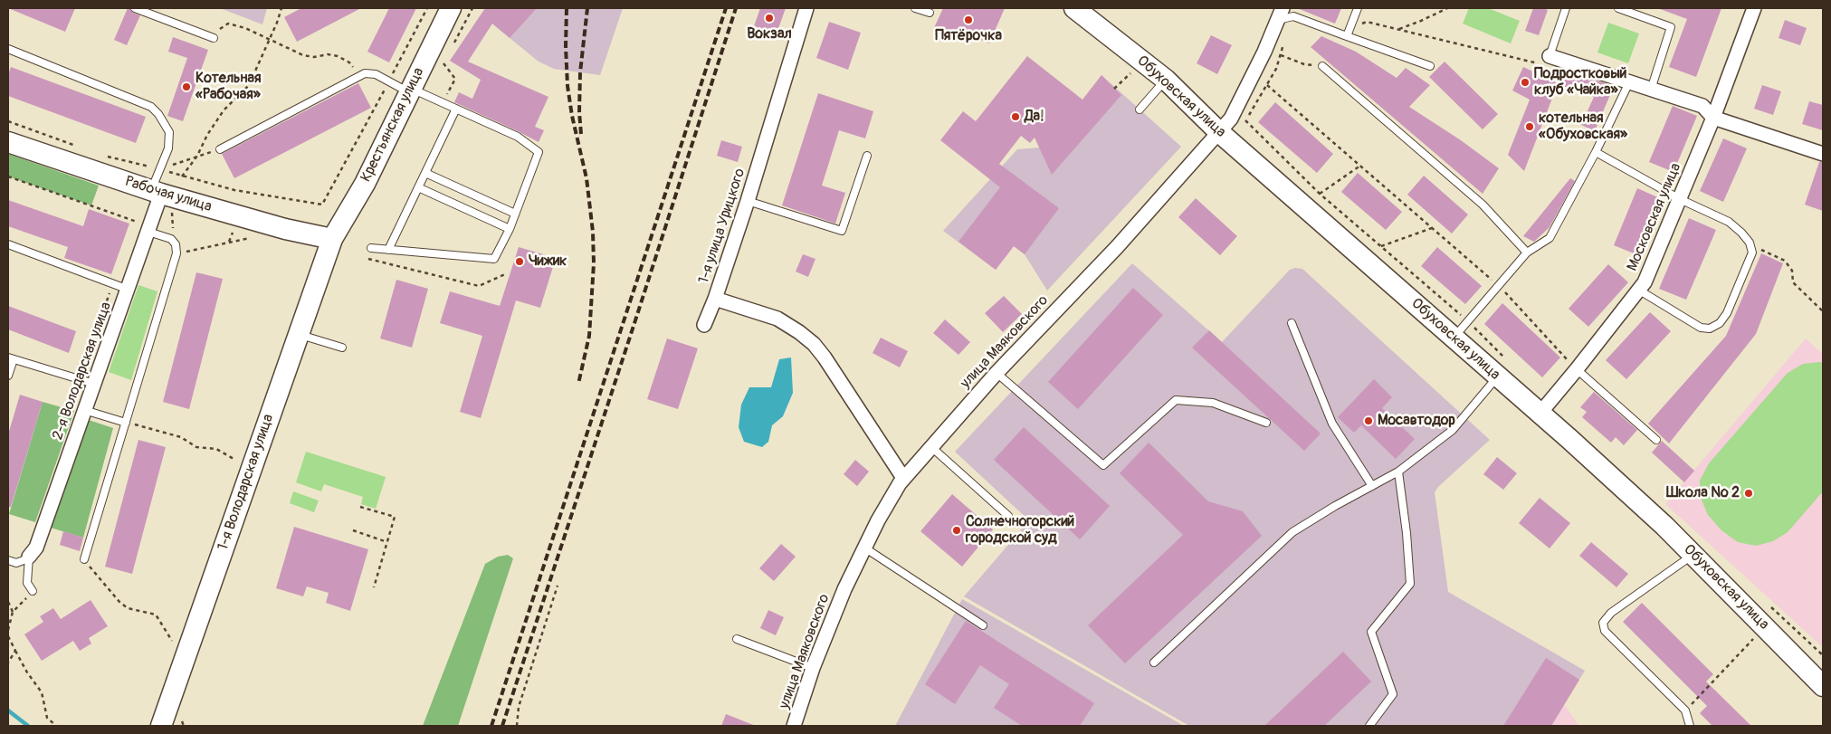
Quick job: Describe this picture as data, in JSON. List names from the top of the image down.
{
  "streets": {
    "street": [
      "Обуховская улица",
      "Крестьянская улица",
      "Рабочая улица",
      "Московская улица",
      "1-я улица Урицкого",
      "улица Маяковского",
      "2-я Володарская улица",
      "1-я Володарская улица"
    ]
  },
  "crossings": [
    ["Обуховская улица", "Московская улица"],
    ["Обуховская улица", "улица Маяковского"],
    ["Крестьянская улица", "Рабочая улица"],
    ["Крестьянская улица", "1-я Володарская улица"],
    ["Рабочая улица", "2-я Володарская улица"],
    ["Рабочая улица", "1-я Володарская улица"],
    ["1-я улица Урицкого", "улица Маяковского"]
  ],
  "places": [
    "Вокзал",
    "Пятёрочка",
    "Подростковый клуб «Чайка»",
    "Котельная «Рабочая»",
    "Да!",
    "котельная «Обуховская»",
    "Чижик",
    "Мосавтодор",
    "Школа № 2",
    "Солнечногорский городской суд"
  ]
}
